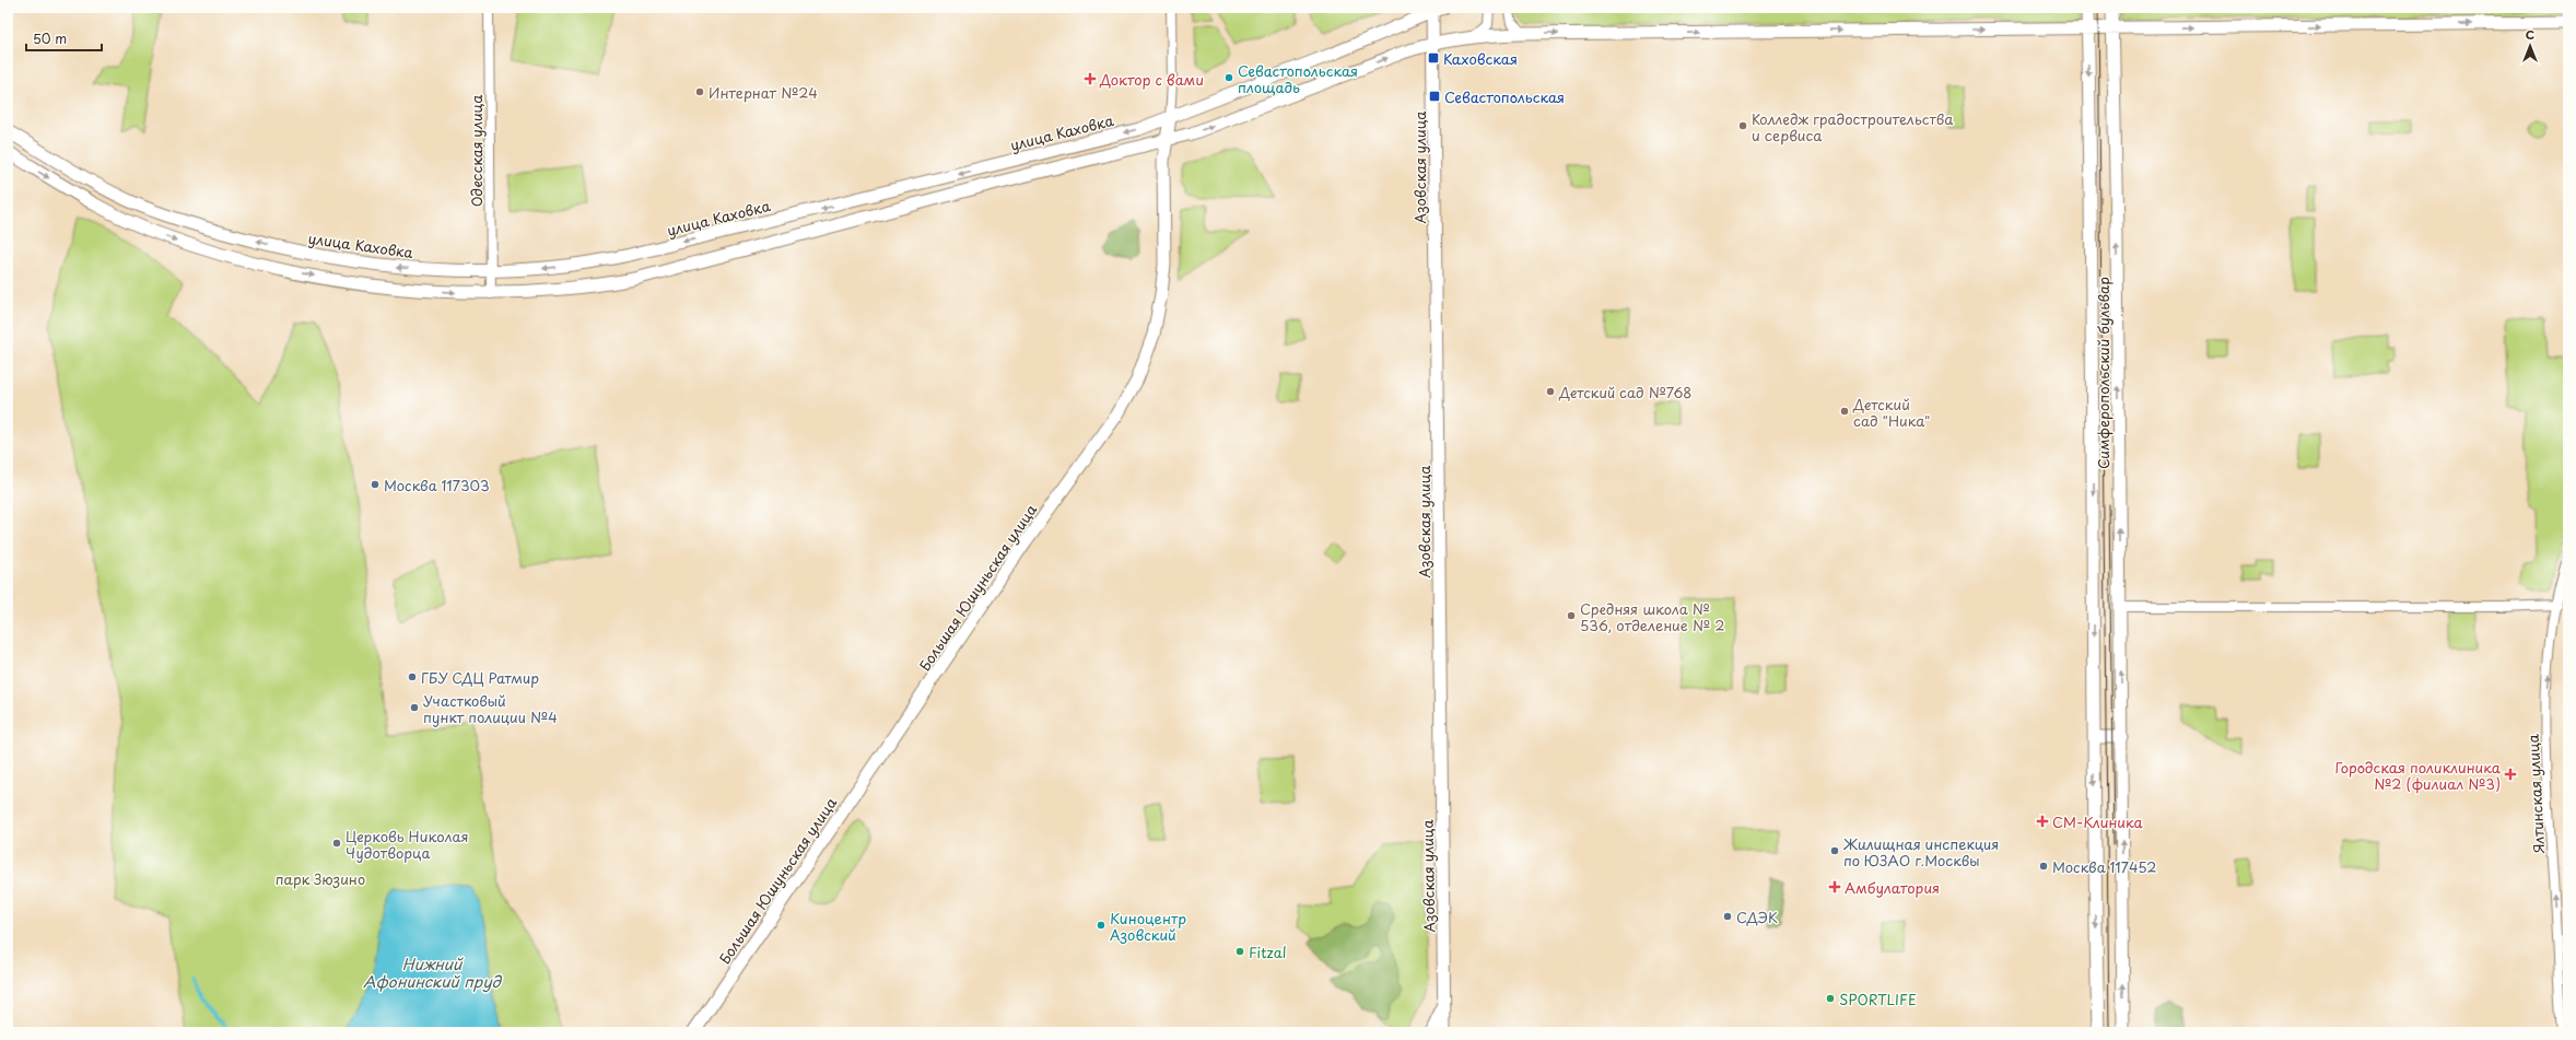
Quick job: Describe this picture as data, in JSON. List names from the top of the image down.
{
  "streets": {
    "main road": [
      "улица Каховка",
      "Азовская улица",
      "Симферопольский бульвар",
      "Большая Юшуньская улица"
    ],
    "street": ["Одесская улица", "Ялтинская улица"]
  },
  "crossings": [
    ["улица Каховка", "Одесская улица"],
    ["улица Каховка", "Азовская улица"],
    ["улица Каховка", "Большая Юшуньская улица"]
  ],
  "one_way": ["Ялтинская улица"],
  "water": ["Нижний Афонинский пруд"],
  "parks": ["парк Зюзино"],
  "places": {
    "transit": ["Каховская", "Севастопольская"],
    "other": [
      "Севастопольская площадь",
      "Интернат №24",
      "Колледж градостроительства и сервиса",
      "Детский сад №768",
      "Детский сад \"Ника\"",
      "Москва 117303",
      "Средняя школа № 536, отделение № 2",
      "ГБУ СДЦ Ратмир",
      "Участковый пункт полиции №4",
      "Церковь Николая Чудотворца",
      "Жилищная инспекция по ЮЗАО г.Москвы",
      "Москва 117452",
      "СДЭК",
      "Киноцентр Азовский",
      "Fitzal",
      "SPORTLIFE"
    ],
    "health": [
      "Доктор с вами",
      "Городская поликлиника №2 (филиал №3)",
      "СМ-Клиника",
      "Амбулатория"
    ]
  },
  "scale_bar": "50 m",
  "north": "top"
}
